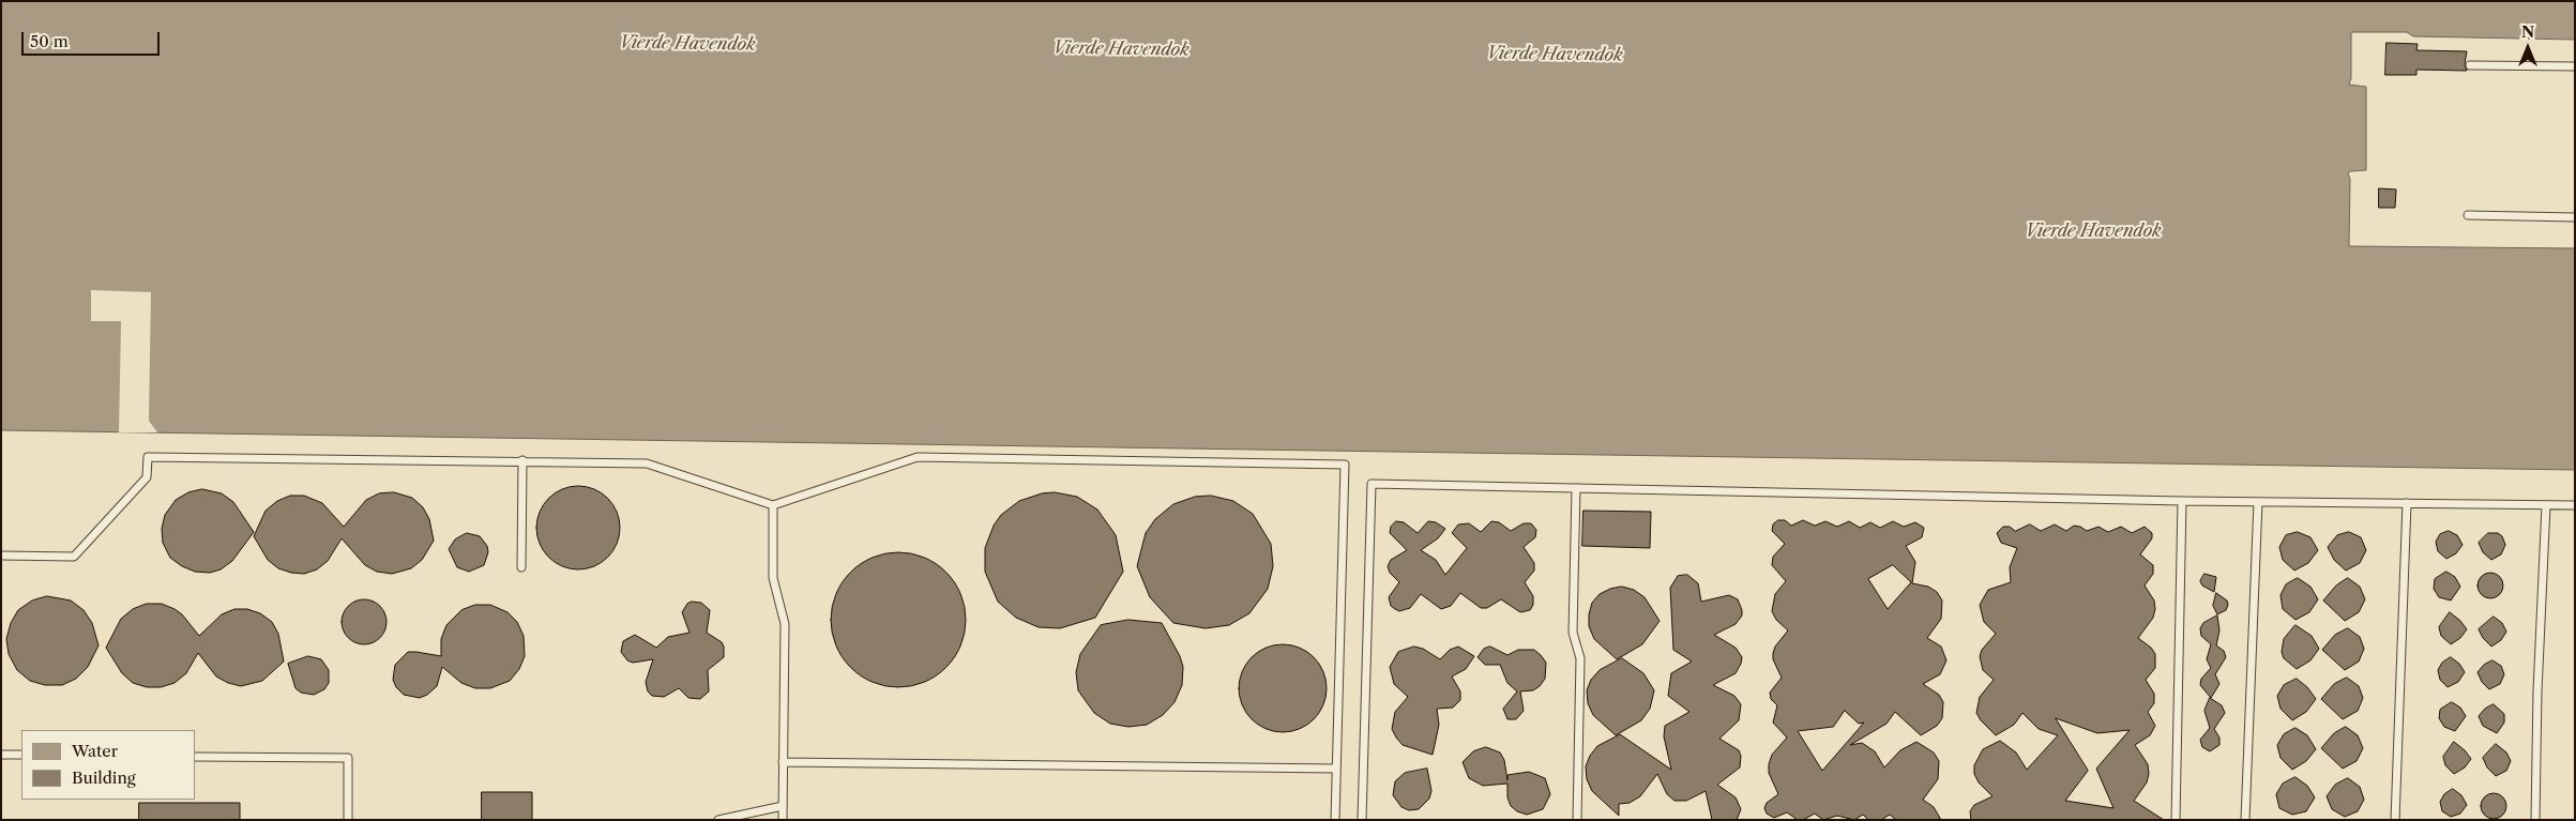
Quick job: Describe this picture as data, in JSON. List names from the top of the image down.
{
  "water": ["Vierde Havendok"],
  "legend": ["Water", "Building"],
  "scale_bar": "50 m",
  "north": "top"
}
